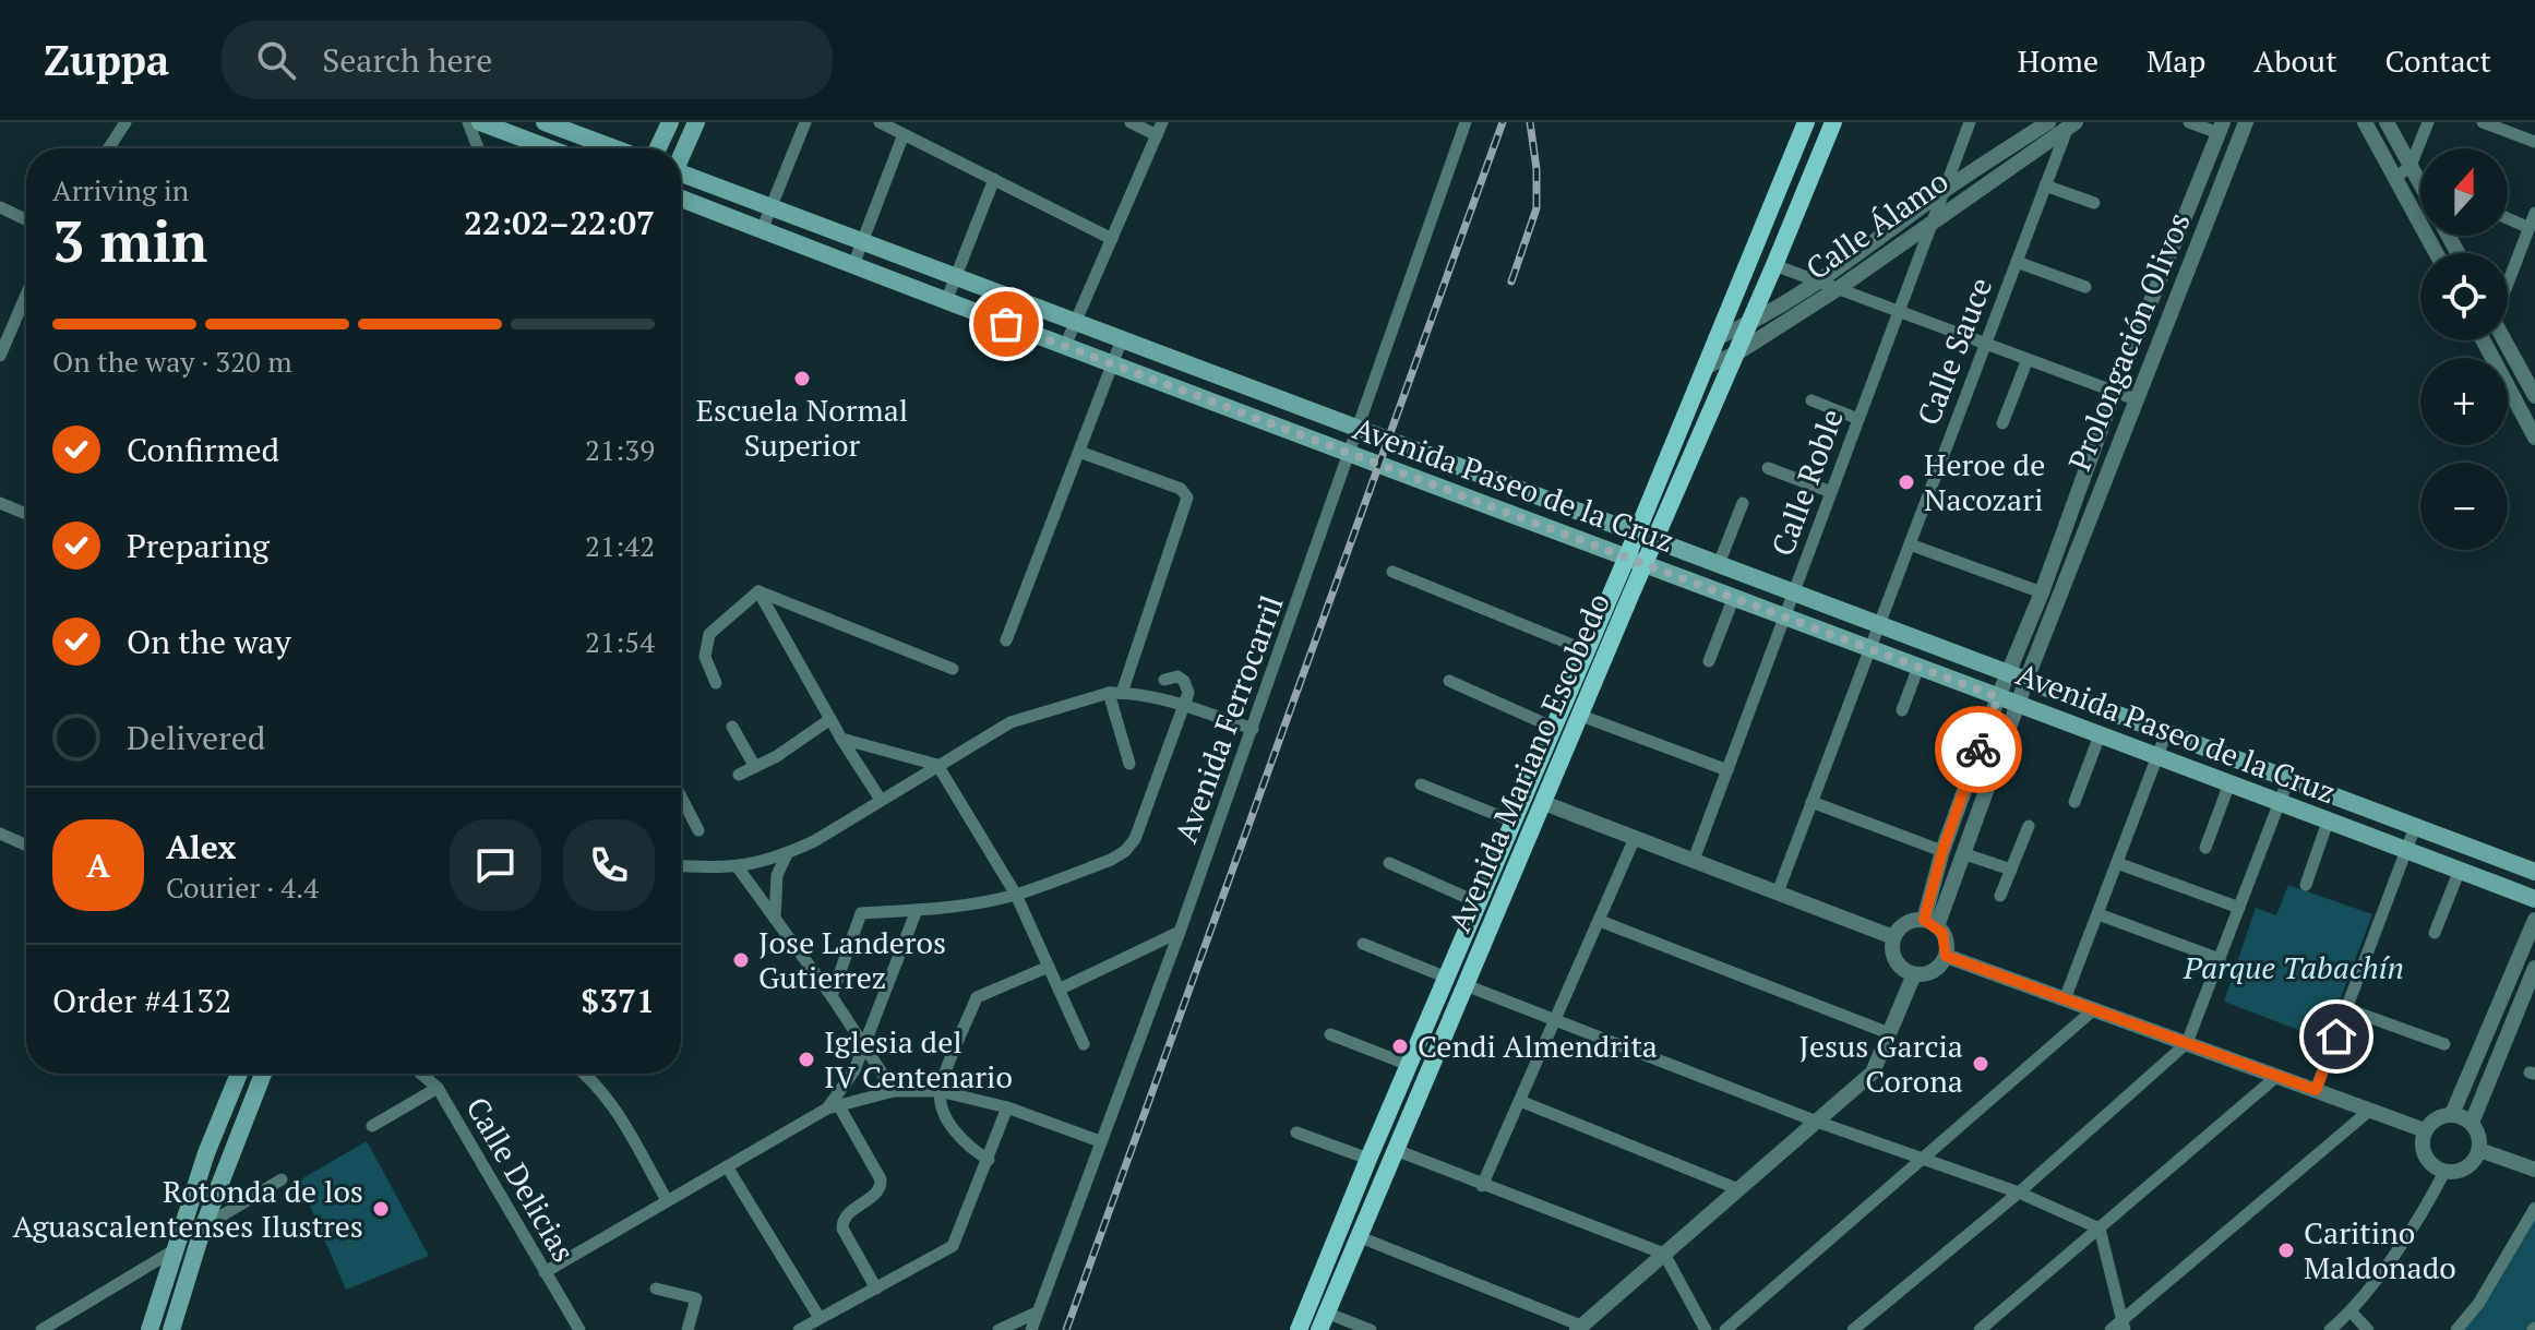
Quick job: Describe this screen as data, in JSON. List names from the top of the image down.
{
  "streets": {
    "main road": ["Avenida Paseo de la Cruz", "Avenida Mariano Escobedo"],
    "street": [
      "Calle Álamo",
      "Prolongación Olivos",
      "Calle Sauce",
      "Calle Roble",
      "Avenida Ferrocarril",
      "Calle Delicias"
    ]
  },
  "crossings": [
    ["Calle Álamo", "Calle Sauce"],
    ["Calle Álamo", "Calle Roble"],
    ["Calle Álamo", "Avenida Mariano Escobedo"],
    ["Prolongación Olivos", "Avenida Paseo de la Cruz"],
    ["Calle Sauce", "Avenida Paseo de la Cruz"],
    ["Calle Roble", "Avenida Paseo de la Cruz"],
    ["Avenida Paseo de la Cruz", "Avenida Ferrocarril"],
    ["Avenida Paseo de la Cruz", "Avenida Mariano Escobedo"]
  ],
  "parks": ["Parque Tabachín"],
  "places": [
    "Escuela Normal Superior",
    "Heroe de Nacozari",
    "Jose Landeros Gutierrez",
    "Cendi Almendrita",
    "Iglesia del IV Centenario",
    "Jesus Garcia Corona",
    "Rotonda de los Aguascalentenses Ilustres",
    "Caritino Maldonado"
  ],
  "north": "top",
  "page": {
    "header": "Zuppa",
    "search": "Search here",
    "nav": [
      "Home",
      "Map",
      "About",
      "Contact"
    ],
    "map_buttons": ["+", "−"],
    "heading": ["3 min", "Arriving in", "22:02–22:07"],
    "panel": [
      "Alex",
      "Courier · 4.4",
      "Order #4132",
      "$371"
    ],
    "bar": "On the way · 320 m",
    "list": [
      ["Confirmed", "21:39"],
      ["Preparing", "21:42"],
      ["On the way", "21:54"],
      "Delivered"
    ],
    "round": "A"
  }
}
